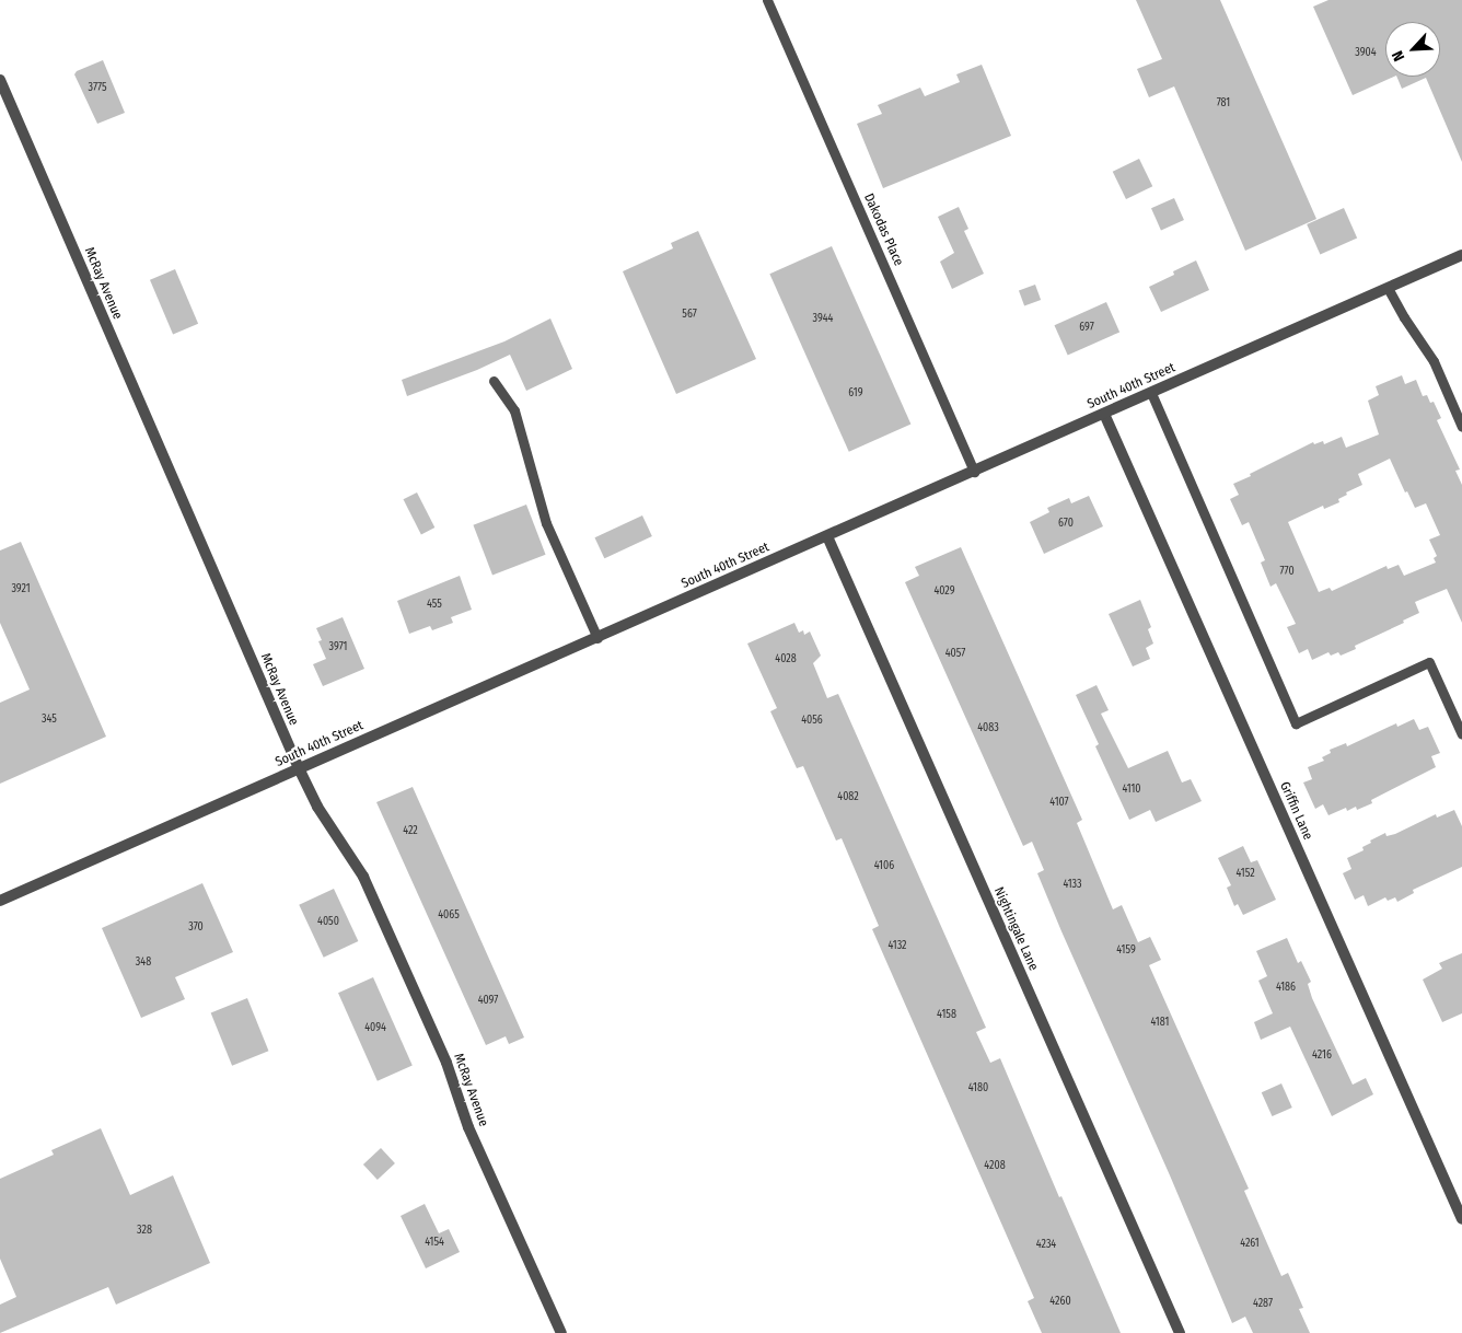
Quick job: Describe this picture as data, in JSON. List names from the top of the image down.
{
  "streets": {
    "street": [
      "McRay Avenue",
      "South 40th Street",
      "Griffin Lane",
      "Nightingale Lane"
    ],
    "lane": ["Dakodas Place"]
  },
  "crossings": [
    ["Dakodas Place", "South 40th Street"],
    ["McRay Avenue", "South 40th Street"],
    ["South 40th Street", "Griffin Lane"],
    ["South 40th Street", "Nightingale Lane"]
  ],
  "house_numbers": [
    "3904",
    "3775",
    "781",
    "567",
    "3944",
    "697",
    "619",
    "670",
    "770",
    "3921",
    "4029",
    "455",
    "3971",
    "4057",
    "4028",
    "345",
    "4056",
    "4083",
    "4110",
    "4082",
    "4107",
    "422",
    "4106",
    "4152",
    "4133",
    "4065",
    "4050",
    "370",
    "4132",
    "4159",
    "348",
    "4186",
    "4097",
    "4158",
    "4181",
    "4094",
    "4216",
    "4180",
    "4208",
    "328",
    "4154",
    "4261",
    "4234",
    "4260",
    "4287"
  ],
  "north": "bottom left"
}
